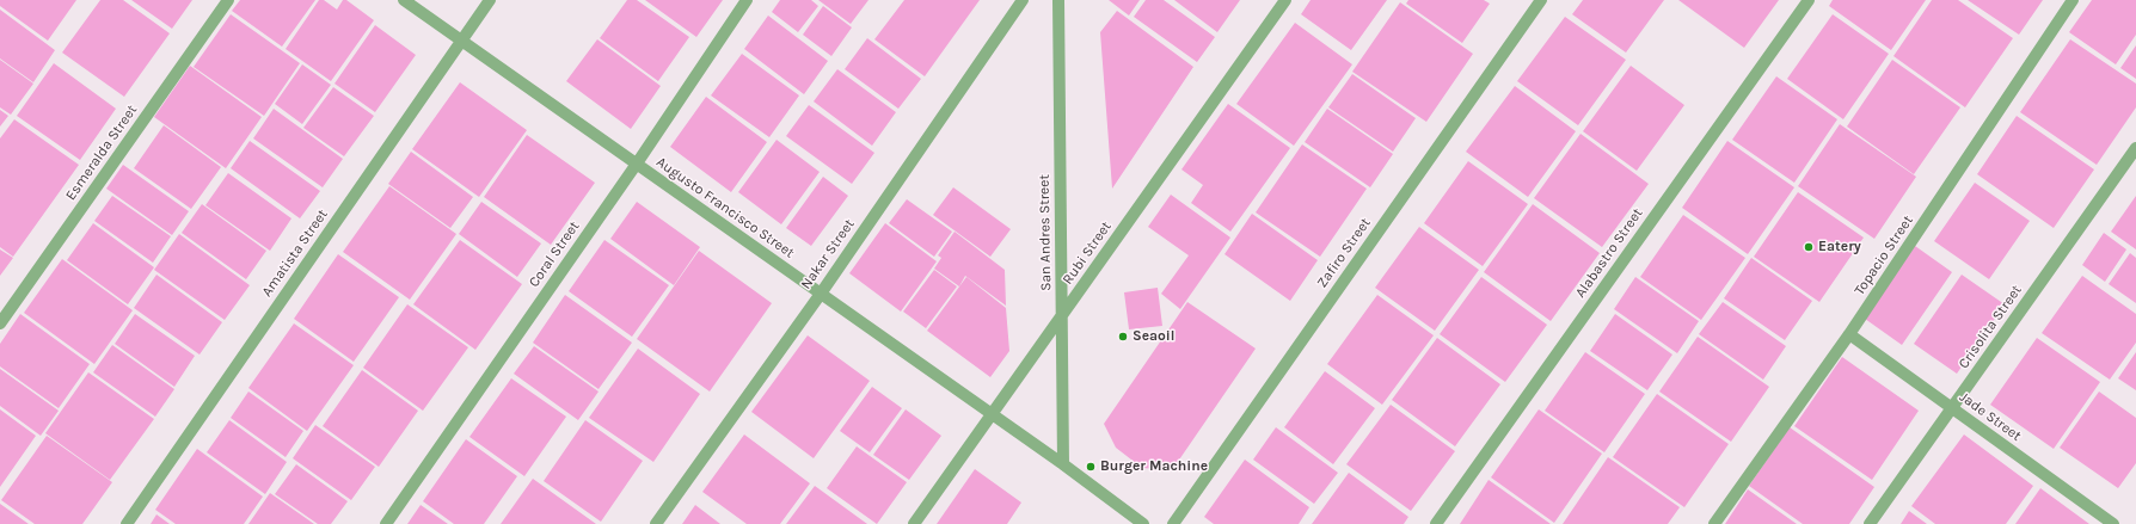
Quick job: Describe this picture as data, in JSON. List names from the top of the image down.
{
  "streets": {
    "street": [
      "Esmeralda Street",
      "Augusto Francisco Street",
      "San Andres Street",
      "Amatista Street",
      "Rubi Street",
      "Zafiro Street",
      "Alabastro Street",
      "Coral Street",
      "Nakar Street",
      "Topacio Street",
      "Crisolita Street",
      "Jade Street"
    ]
  },
  "crossings": [
    ["Augusto Francisco Street", "San Andres Street"],
    ["Augusto Francisco Street", "Amatista Street"],
    ["Augusto Francisco Street", "Rubi Street"],
    ["Augusto Francisco Street", "Coral Street"],
    ["Augusto Francisco Street", "Nakar Street"],
    ["San Andres Street", "Rubi Street"],
    ["Topacio Street", "Jade Street"],
    ["Crisolita Street", "Jade Street"]
  ],
  "places": ["Eatery", "Seaoil", "Burger Machine"]
}
